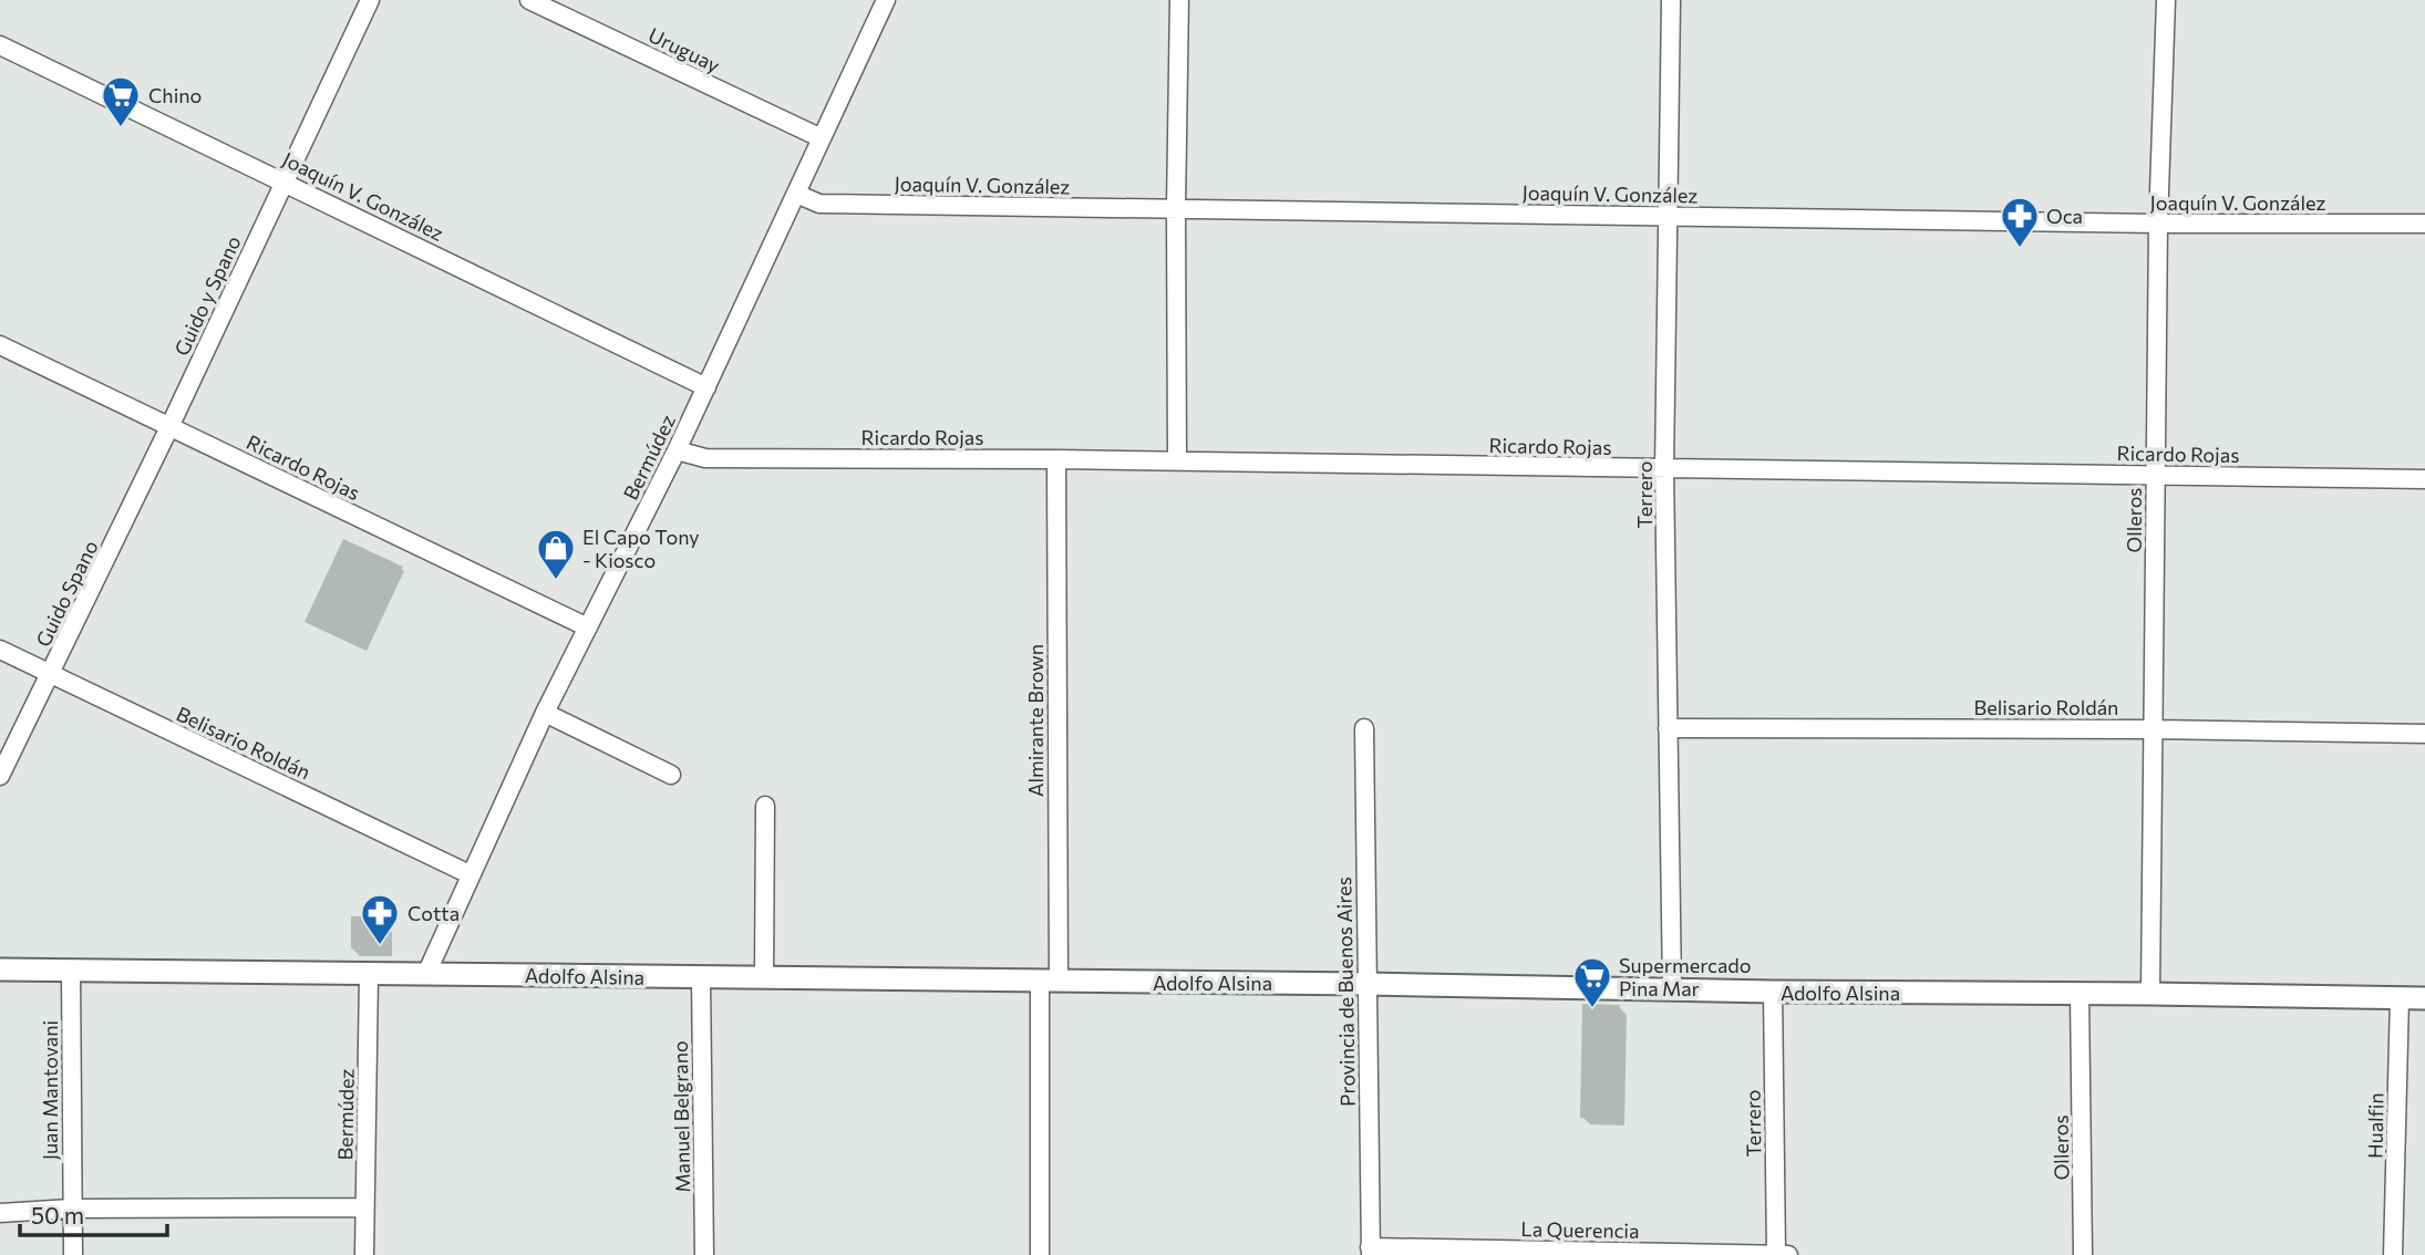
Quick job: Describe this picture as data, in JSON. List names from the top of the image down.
{
  "streets": {
    "street": [
      "Uruguay",
      "Joaquín V. González",
      "Guido y Spano",
      "Ricardo Rojas",
      "Bermúdez",
      "Terrero",
      "Olleros",
      "Guido Spano",
      "Belisario Roldán",
      "Almirante Brown",
      "Adolfo Alsina",
      "Provincia de Buenos Aires",
      "Juan Mantovani",
      "Manuel Belgrano",
      "Hualfin",
      "La Querencia"
    ]
  },
  "crossings": [
    ["Uruguay", "Bermúdez"],
    ["Joaquín V. González", "Guido y Spano"],
    ["Joaquín V. González", "Bermúdez"],
    ["Joaquín V. González", "Terrero"],
    ["Joaquín V. González", "Olleros"],
    ["Guido y Spano", "Ricardo Rojas"],
    ["Guido y Spano", "Guido Spano"],
    ["Ricardo Rojas", "Bermúdez"],
    ["Ricardo Rojas", "Terrero"],
    ["Ricardo Rojas", "Olleros"],
    ["Ricardo Rojas", "Guido Spano"],
    ["Ricardo Rojas", "Almirante Brown"],
    ["Bermúdez", "Belisario Roldán"],
    ["Bermúdez", "Adolfo Alsina"],
    ["Terrero", "Belisario Roldán"],
    ["Terrero", "Adolfo Alsina"],
    ["Terrero", "La Querencia"],
    ["Olleros", "Belisario Roldán"],
    ["Olleros", "Adolfo Alsina"],
    ["Guido Spano", "Belisario Roldán"],
    ["Almirante Brown", "Adolfo Alsina"],
    ["Adolfo Alsina", "Provincia de Buenos Aires"],
    ["Adolfo Alsina", "Juan Mantovani"],
    ["Adolfo Alsina", "Manuel Belgrano"],
    ["Adolfo Alsina", "Hualfin"],
    ["Provincia de Buenos Aires", "La Querencia"]
  ],
  "places": {
    "supermarket": ["Chino", "Supermercado Pina Mar"],
    "pharmacy": ["Oca", "Cotta"],
    "shop": ["El Capo Tony - Kiosco"]
  },
  "scale_bar": "50 m"
}
